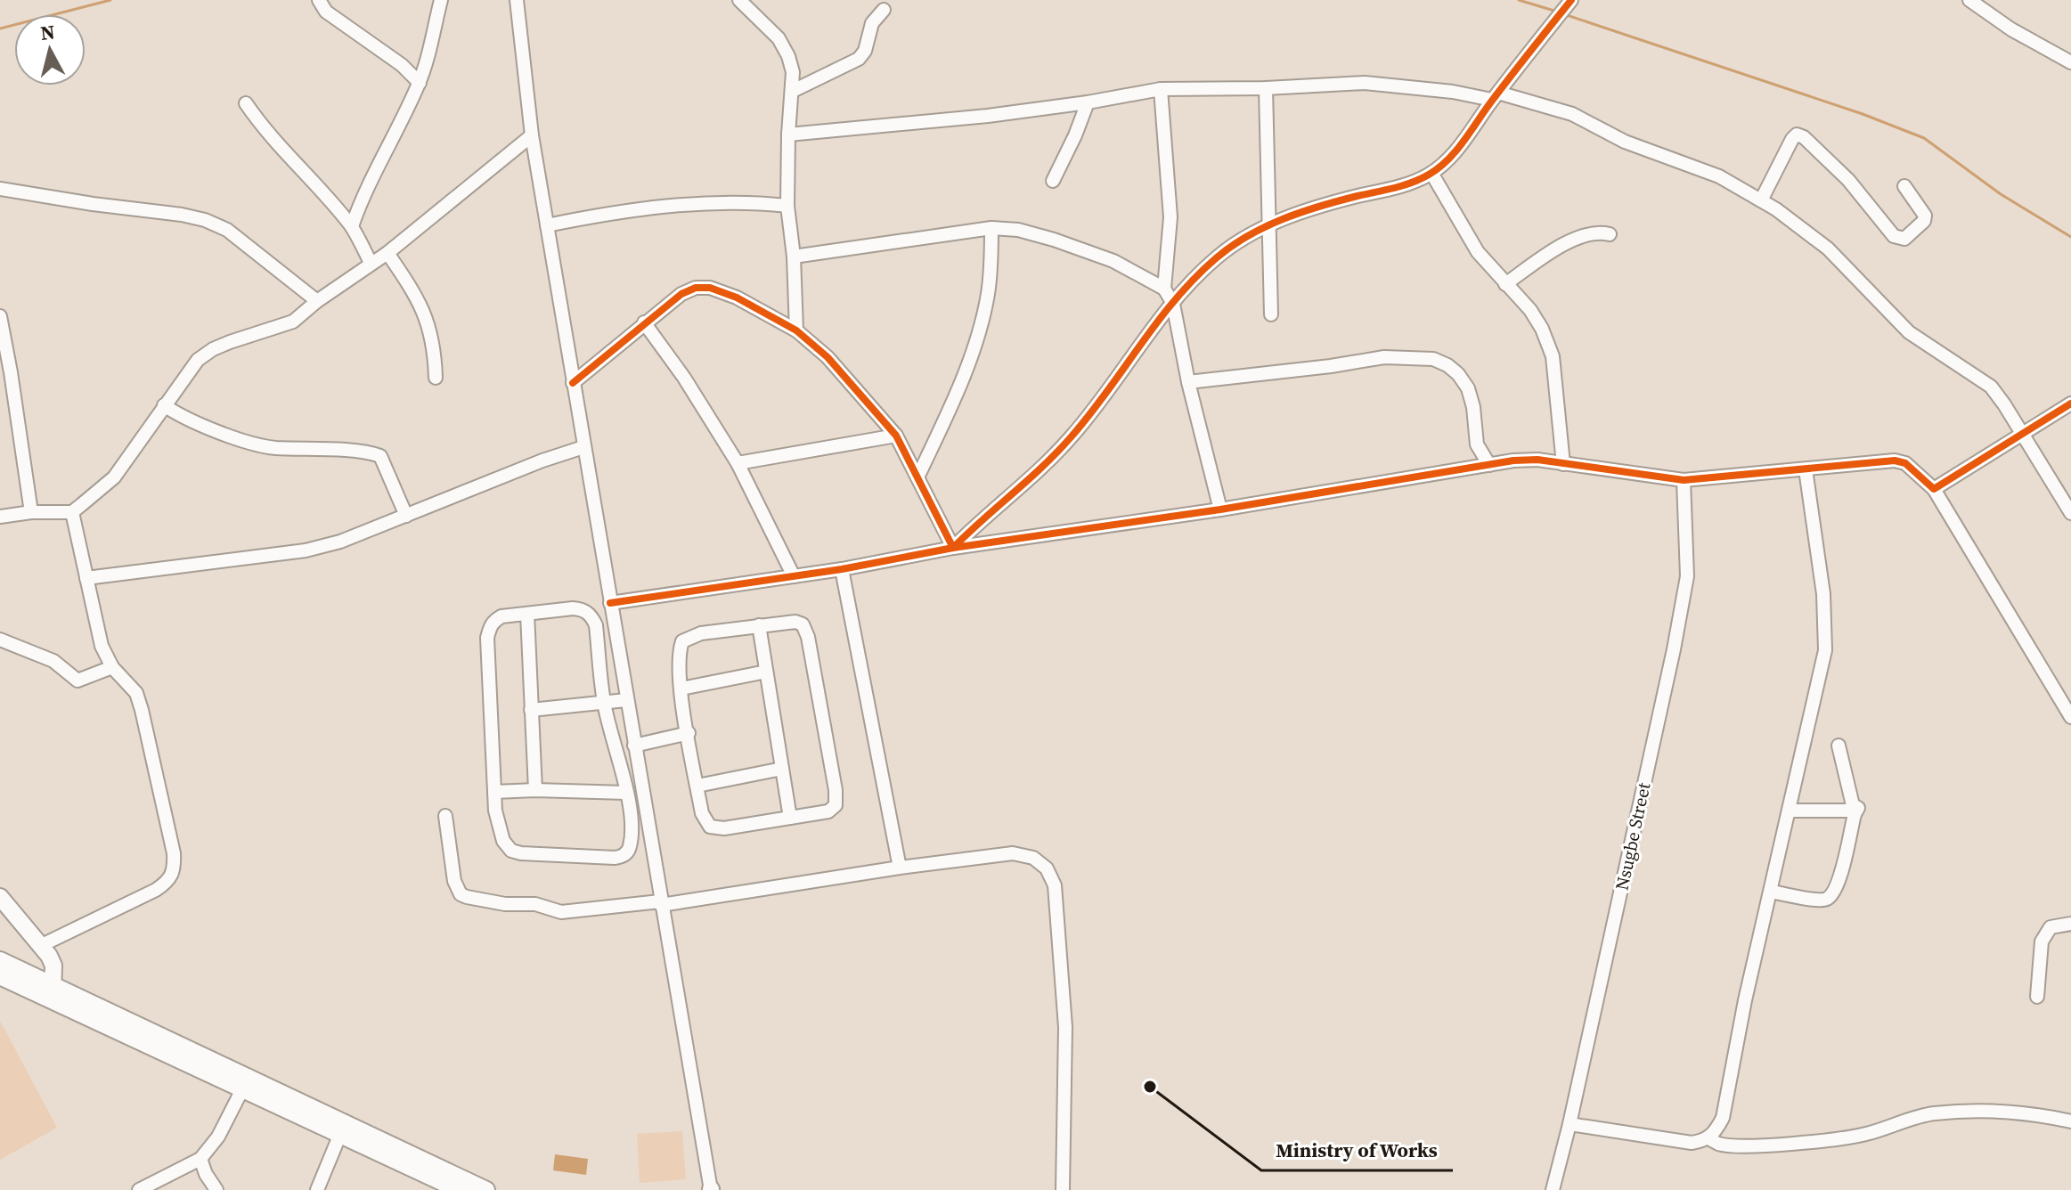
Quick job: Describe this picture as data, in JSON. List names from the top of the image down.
{
  "streets": {
    "street": ["Nsugbe Street"]
  },
  "places": ["Ministry of Works"],
  "north": "top"
}
